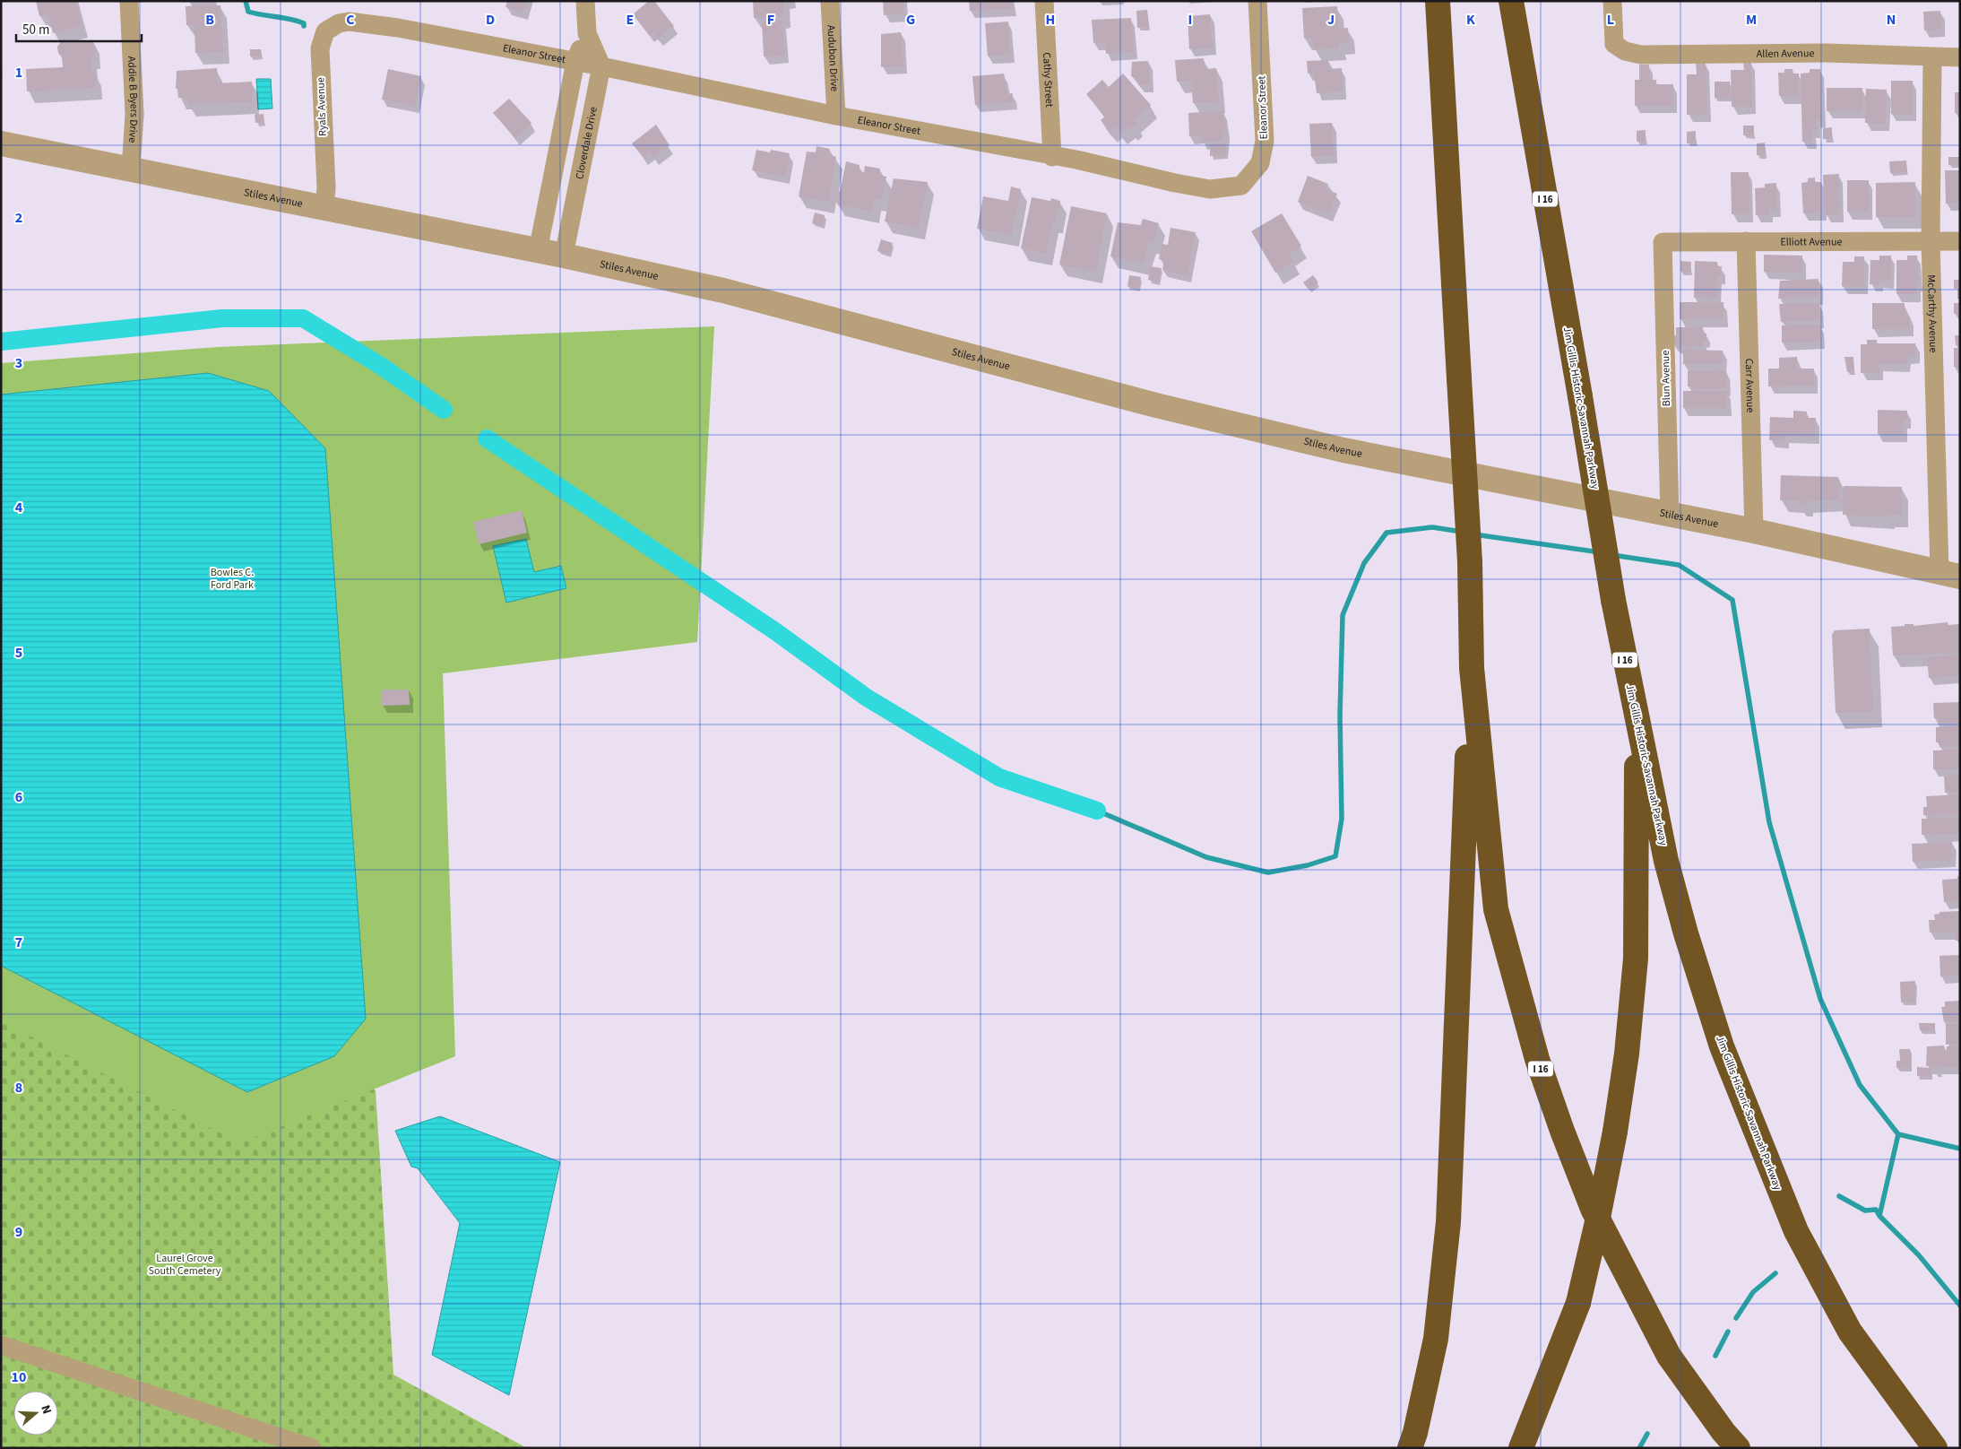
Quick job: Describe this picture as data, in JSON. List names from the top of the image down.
{
  "streets": {
    "highway": ["I 16", "Jim Gillis Historic Savannah Parkway"],
    "street": [
      "Eleanor Street",
      "Allen Avenue",
      "Audubon Drive",
      "Cathy Street",
      "Addie B Byers Drive",
      "Ryals Avenue",
      "Cloverdale Drive",
      "Stiles Avenue",
      "Elliott Avenue",
      "McCarthy Avenue",
      "Blun Avenue",
      "Carr Avenue"
    ]
  },
  "crossings": [
    ["Eleanor Street", "Audubon Drive"],
    ["Eleanor Street", "Cathy Street"],
    ["Eleanor Street", "Ryals Avenue"],
    ["Eleanor Street", "Cloverdale Drive"],
    ["Allen Avenue", "McCarthy Avenue"],
    ["Addie B Byers Drive", "Stiles Avenue"],
    ["Ryals Avenue", "Stiles Avenue"],
    ["Cloverdale Drive", "Stiles Avenue"],
    ["Stiles Avenue", "McCarthy Avenue"],
    ["Stiles Avenue", "Blun Avenue"],
    ["Stiles Avenue", "Carr Avenue"],
    ["Elliott Avenue", "McCarthy Avenue"],
    ["Elliott Avenue", "Blun Avenue"],
    ["Elliott Avenue", "Carr Avenue"]
  ],
  "parks": ["Bowles C. Ford Park", "Laurel Grove South Cemetery"],
  "scale_bar": "50 m",
  "north": "right",
  "grid": {
    "columns": [
      "B",
      "C",
      "D",
      "E",
      "F",
      "G",
      "H",
      "I",
      "J",
      "K",
      "L",
      "M",
      "N"
    ],
    "rows": [
      "1",
      "2",
      "3",
      "4",
      "5",
      "6",
      "7",
      "8",
      "9",
      "10"
    ]
  }
}
